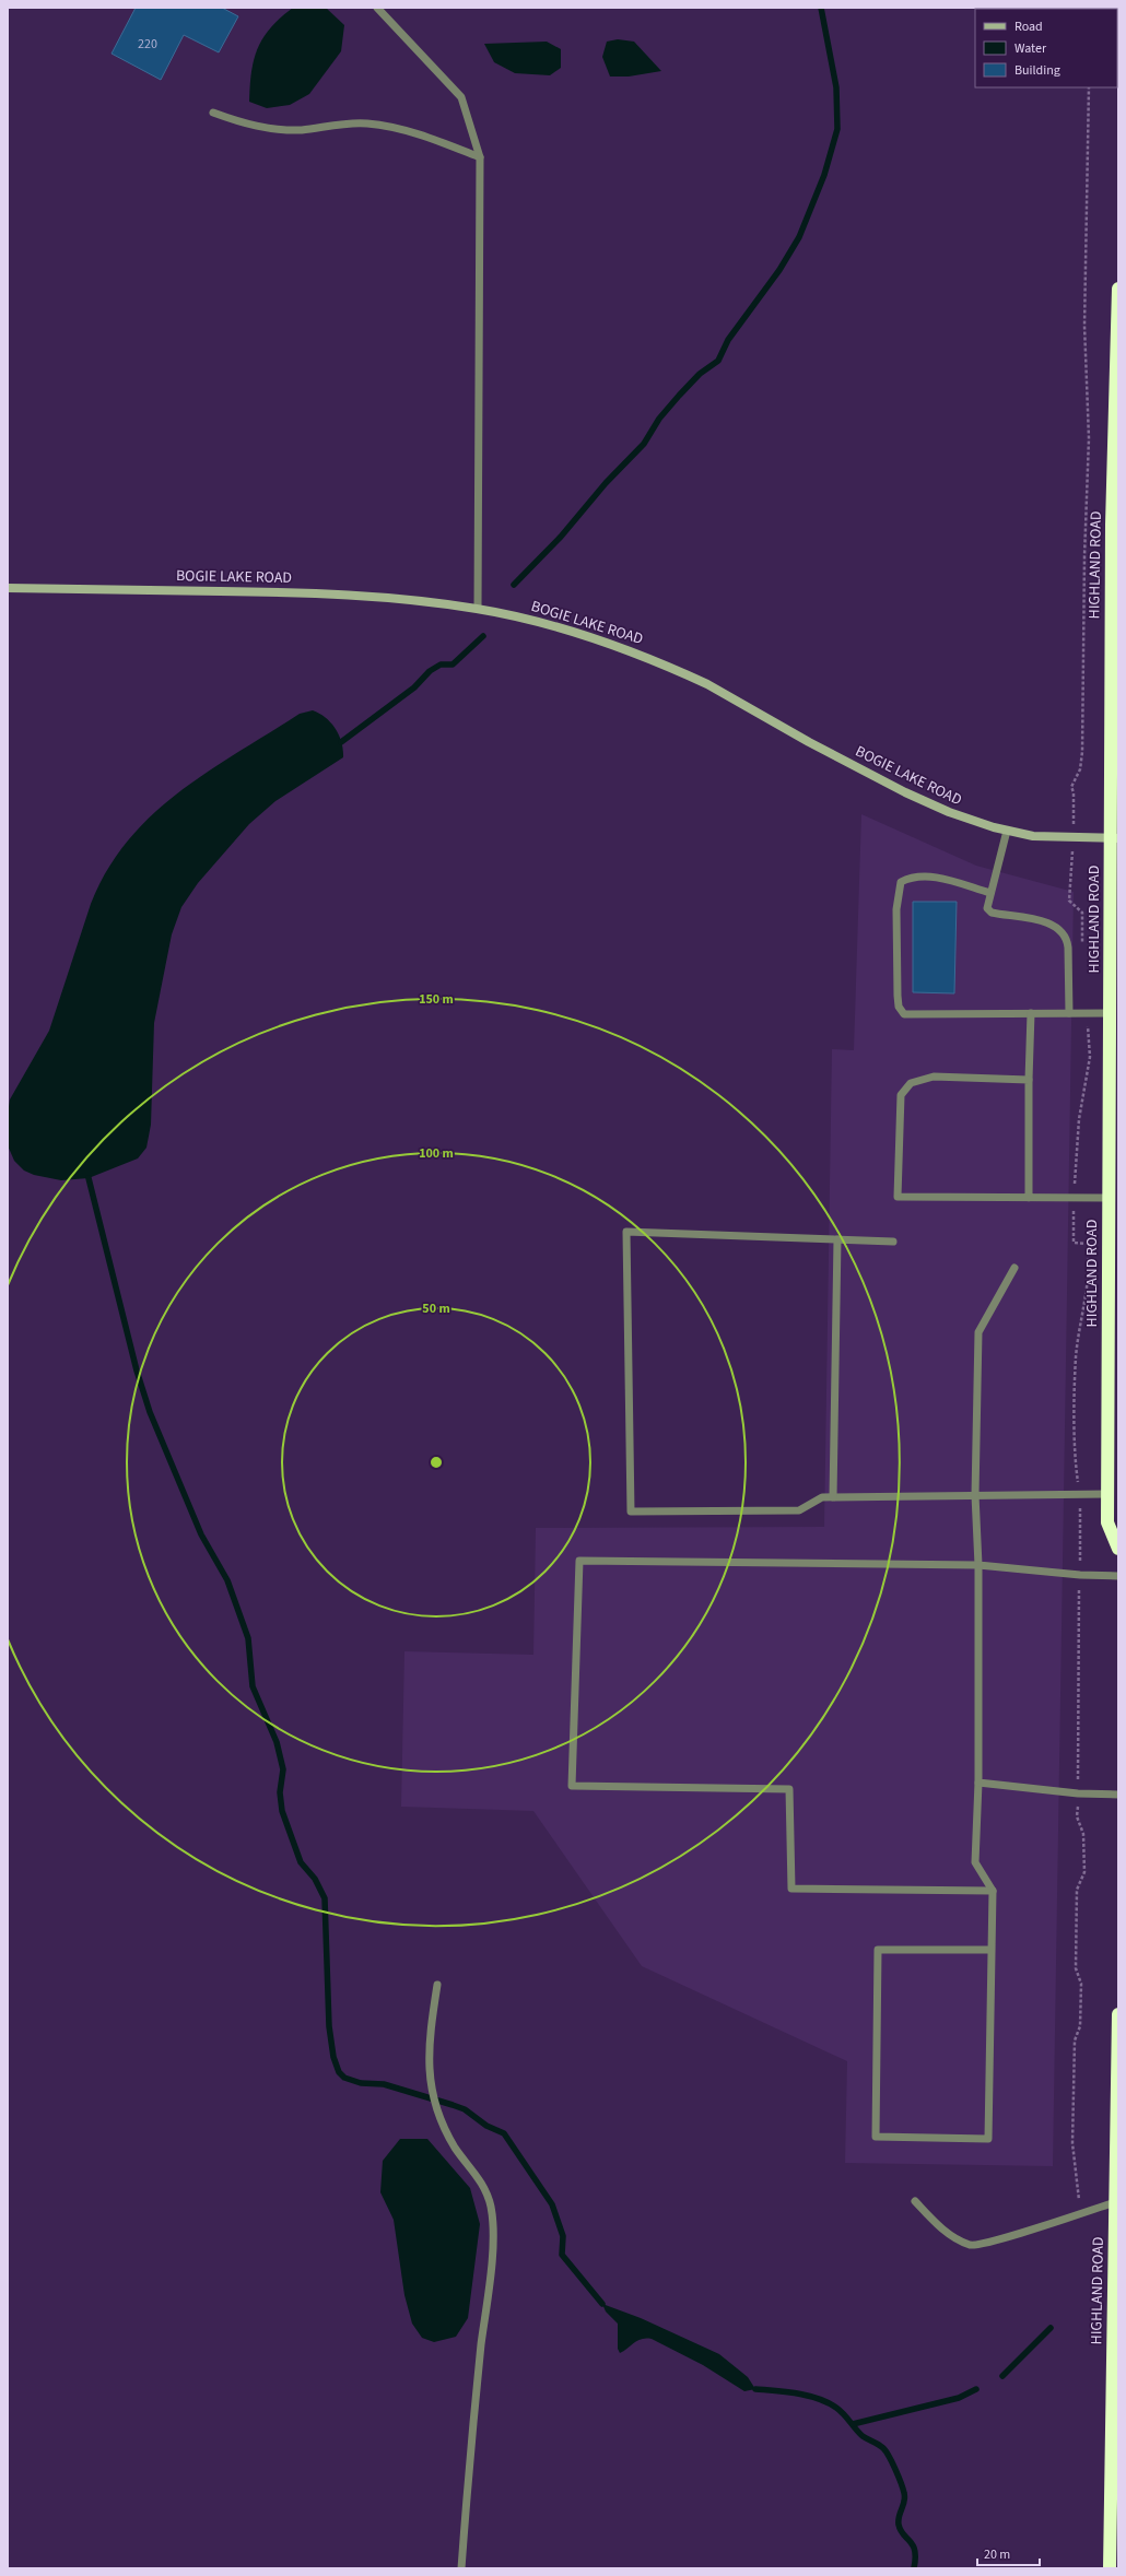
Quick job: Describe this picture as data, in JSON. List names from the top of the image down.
{
  "streets": {
    "highway": ["HIGHLAND ROAD"],
    "main road": ["BOGIE LAKE ROAD"]
  },
  "crossings": [
    ["HIGHLAND ROAD", "BOGIE LAKE ROAD"]
  ],
  "house_numbers": ["220"],
  "legend": ["Road", "Water", "Building"],
  "scale_bar": "20 m",
  "rings": ["150 m", "100 m", "50 m"]
}
